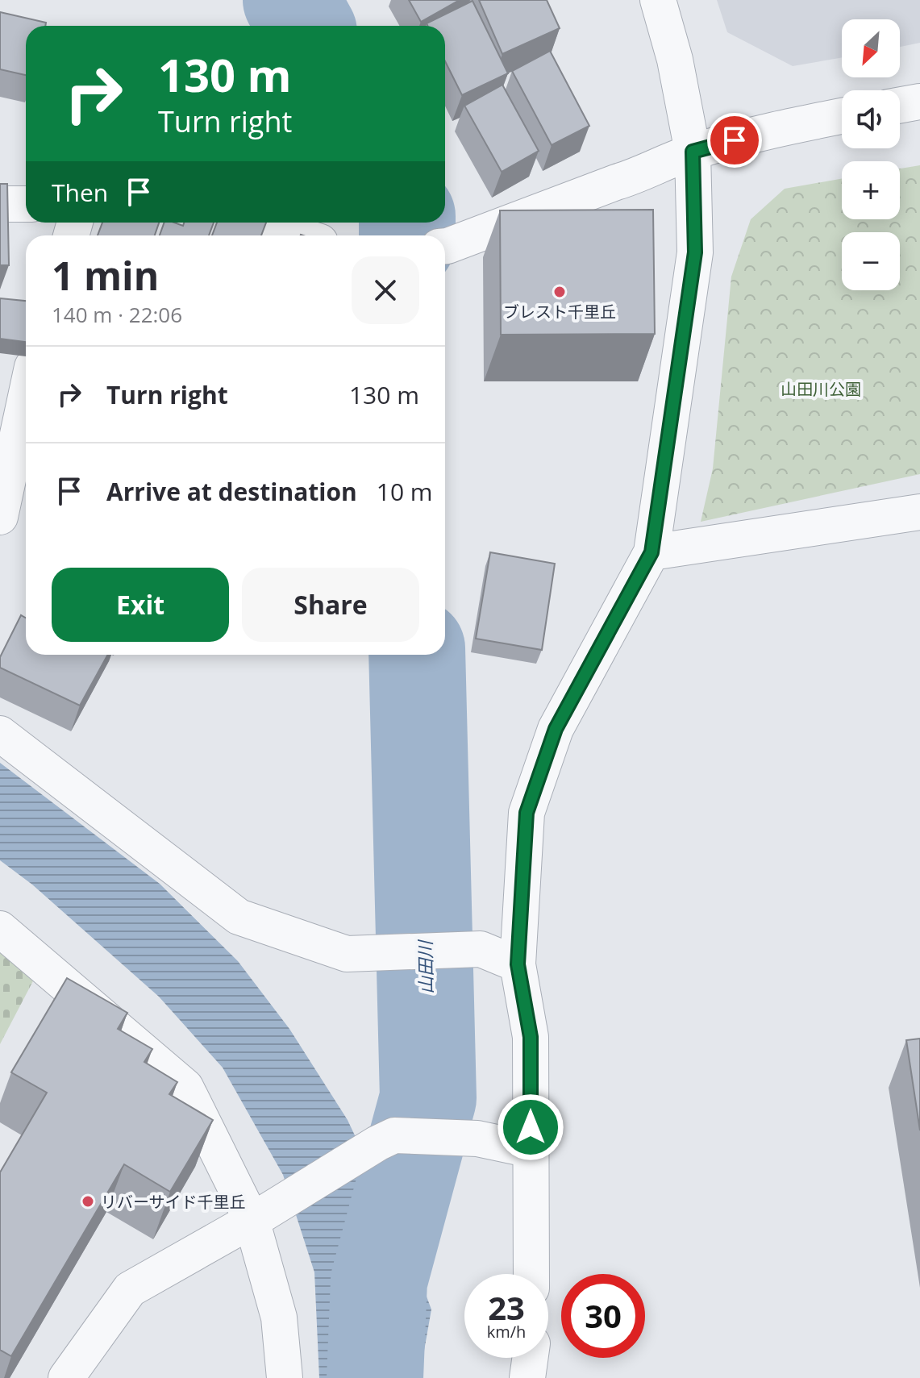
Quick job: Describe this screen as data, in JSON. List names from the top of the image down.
{
  "water": ["山田川"],
  "parks": ["山田川公園"],
  "places": ["ブレスト千里丘", "リバーサイド千里丘"],
  "north": "bottom left",
  "page": {
    "map_buttons": ["+", "−"],
    "turn": ["130 m", "Turn right"],
    "then": "Then",
    "heading": ["1 min", "140 m · 22:06"],
    "list": [
      {
        "name": "Turn right",
        "value": "130 m"
      },
      {
        "name": "Arrive at destination",
        "value": "10 m"
      }
    ],
    "buttons": ["Exit", "Share"],
    "speed": "23 km/h",
    "limit": "30"
  }
}
